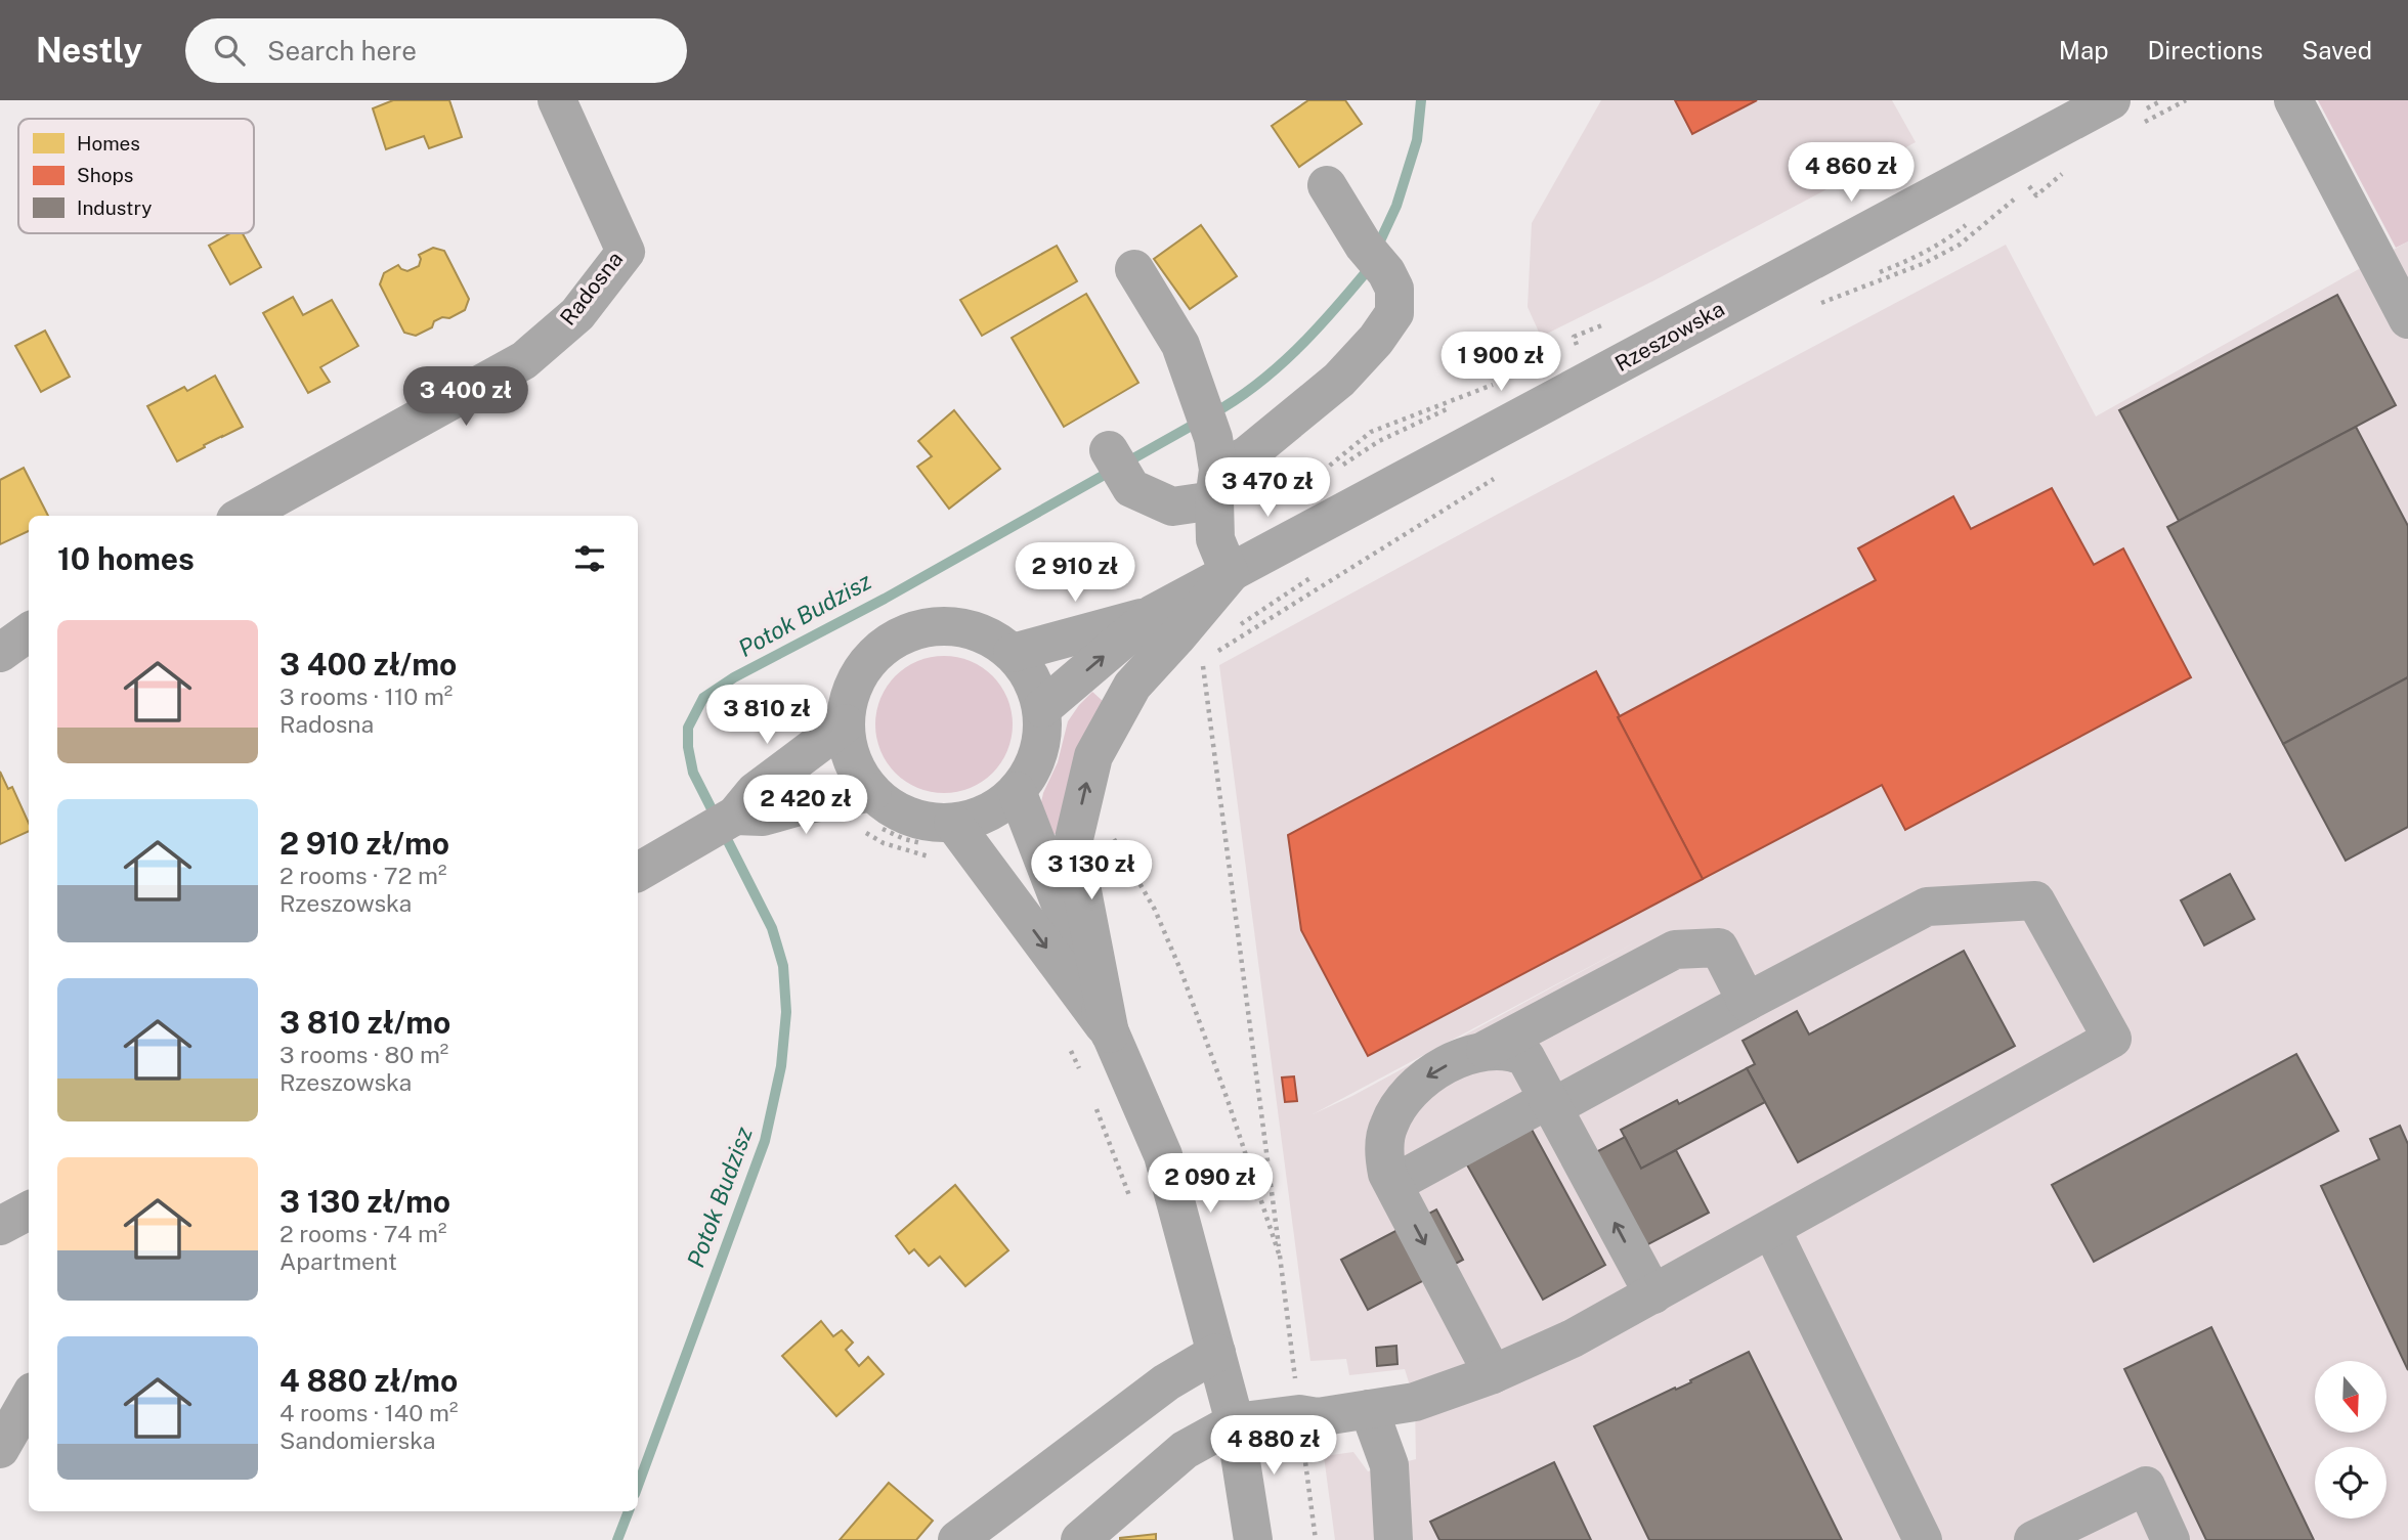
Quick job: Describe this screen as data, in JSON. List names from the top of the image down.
{
  "streets": {
    "street": ["Radosna", "Rzeszowska"]
  },
  "water": ["Potok Budzisz"],
  "legend": ["Homes", "Shops", "Industry"],
  "north": "bottom",
  "page": {
    "header": "Nestly",
    "search": "Search here",
    "nav": ["Map", "Directions", "Saved"],
    "price": [
      "4 860 zł",
      "1 900 zł",
      "3 400 zł",
      "3 470 zł",
      "2 910 zł",
      "3 810 zł",
      "2 420 zł",
      "3 130 zł",
      "2 090 zł",
      "4 880 zł"
    ],
    "heading": "10 homes",
    "list": [
      {
        "name": "3 400 zł/mo",
        "note": "3 rooms · 110 m² · Radosna"
      },
      {
        "name": "2 910 zł/mo",
        "note": "2 rooms · 72 m² · Rzeszowska"
      },
      {
        "name": "3 810 zł/mo",
        "note": "3 rooms · 80 m² · Rzeszowska"
      },
      {
        "name": "3 130 zł/mo",
        "note": "2 rooms · 74 m² · Apartment"
      },
      {
        "name": "4 880 zł/mo",
        "note": "4 rooms · 140 m² · Sandomierska"
      }
    ]
  }
}
